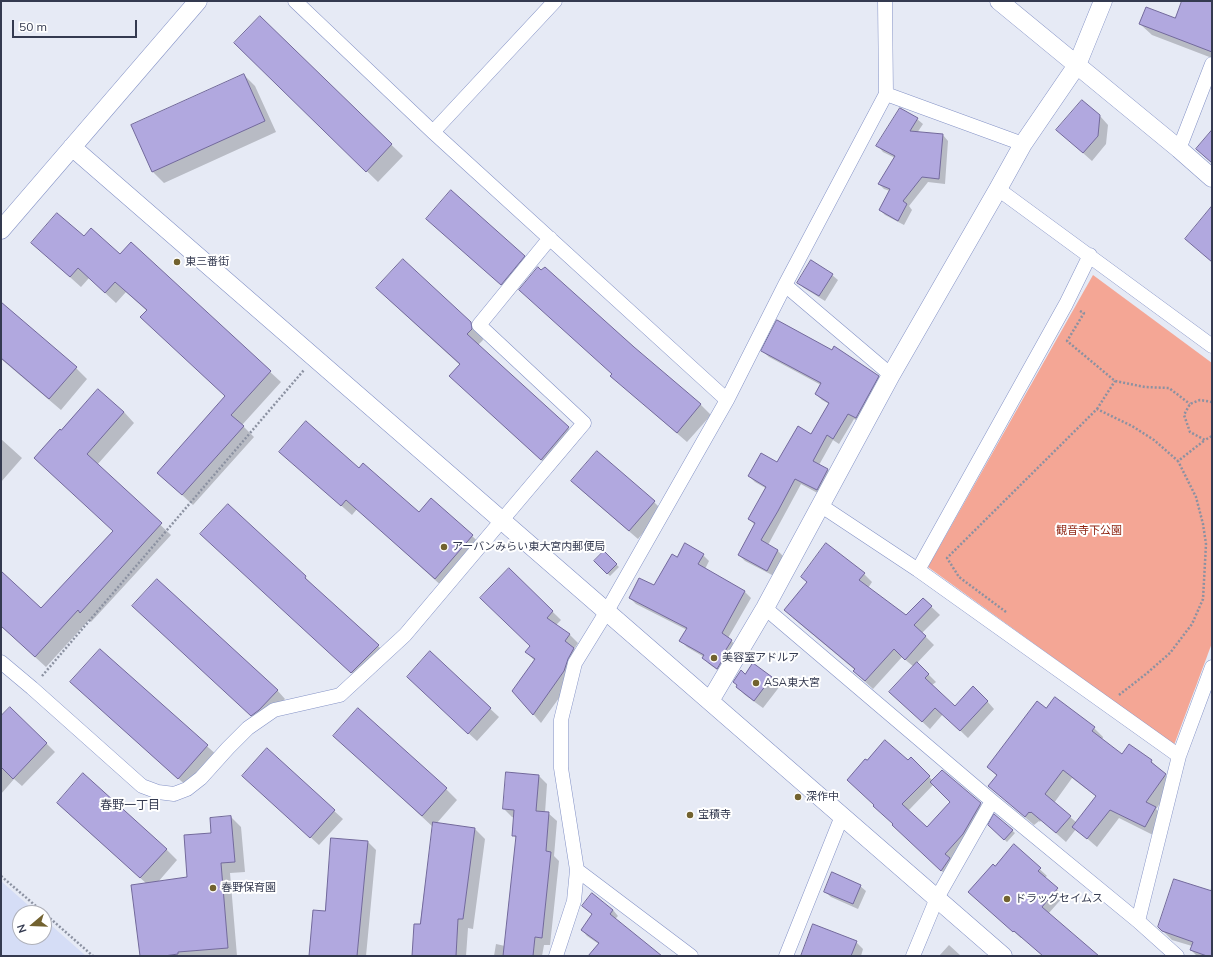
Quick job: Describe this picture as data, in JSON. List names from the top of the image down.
{
  "districts": ["春野一丁目"],
  "parks": ["観音寺下公園"],
  "places": [
    "東三番街",
    "アーバンみらい東大宮内郵便局",
    "美容室アドルア",
    "ASA東大宮",
    "深作中",
    "宝積寺",
    "春野保育園",
    "ドラッグセイムス"
  ],
  "scale_bar": "50 m",
  "north": "left"
}
